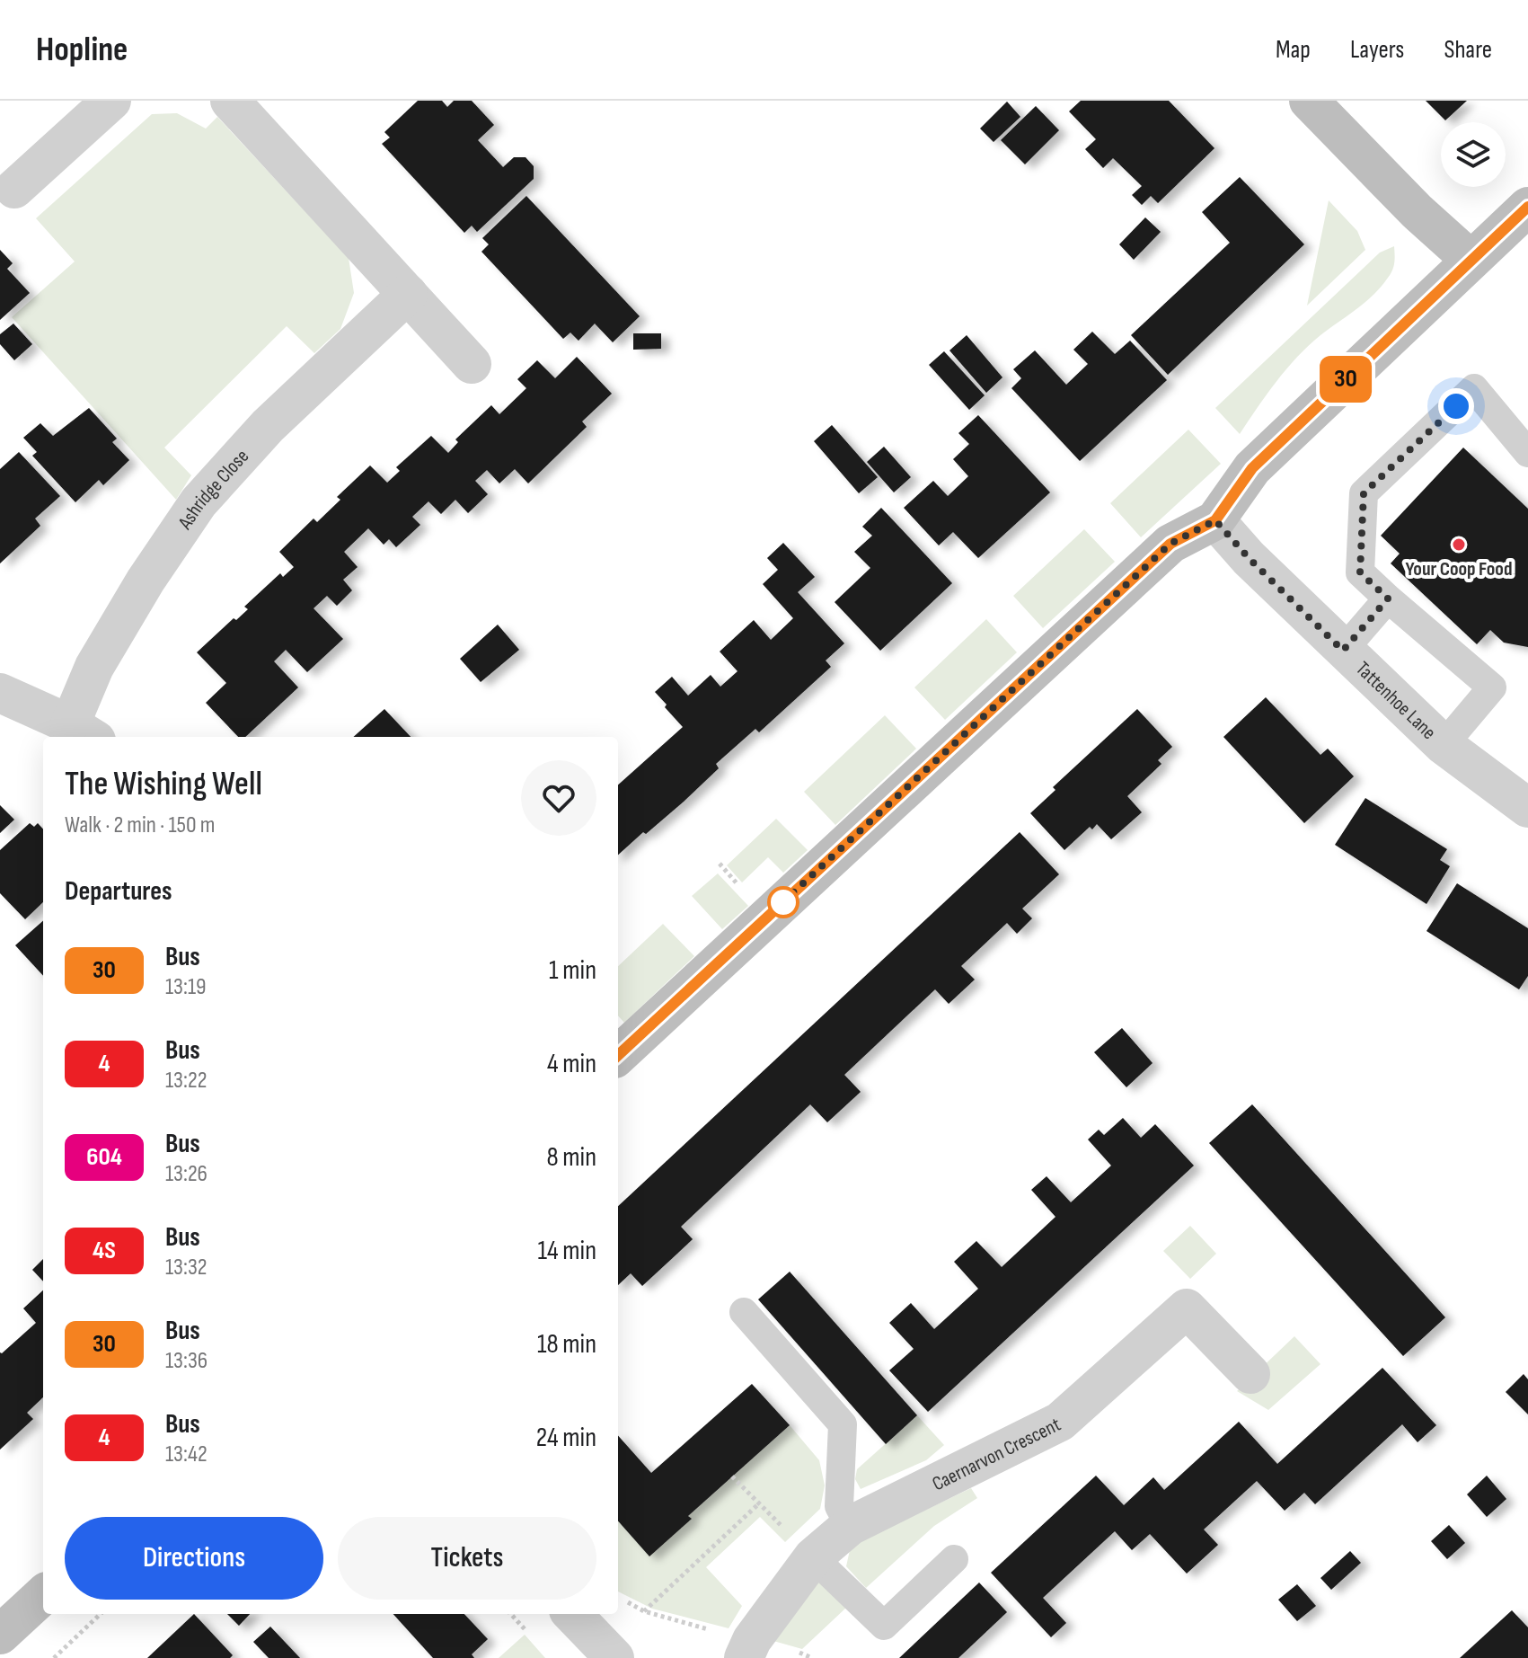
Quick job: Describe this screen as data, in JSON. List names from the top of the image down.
{
  "streets": {
    "street": ["Ashridge Close", "Tattenhoe Lane", "Caernarvon Crescent"]
  },
  "places": ["Your Coop Food"],
  "lines": ["bus line 30"],
  "page": {
    "header": "Hopline",
    "nav": ["Map", "Layers", "Share"],
    "on_map": "30",
    "heading": [
      ["The Wishing Well", "Walk · 2 min · 150 m"],
      "Departures"
    ],
    "list": [
      {
        "mark": "30",
        "name": "Bus",
        "note": "13:19",
        "value": "1 min"
      },
      {
        "mark": "4",
        "name": "Bus",
        "note": "13:22",
        "value": "4 min"
      },
      {
        "mark": "604",
        "name": "Bus",
        "note": "13:26",
        "value": "8 min"
      },
      {
        "mark": "4S",
        "name": "Bus",
        "note": "13:32",
        "value": "14 min"
      },
      {
        "mark": "30",
        "name": "Bus",
        "note": "13:36",
        "value": "18 min"
      },
      {
        "mark": "4",
        "name": "Bus",
        "note": "13:42",
        "value": "24 min"
      }
    ],
    "buttons": ["Directions", "Tickets"]
  }
}
